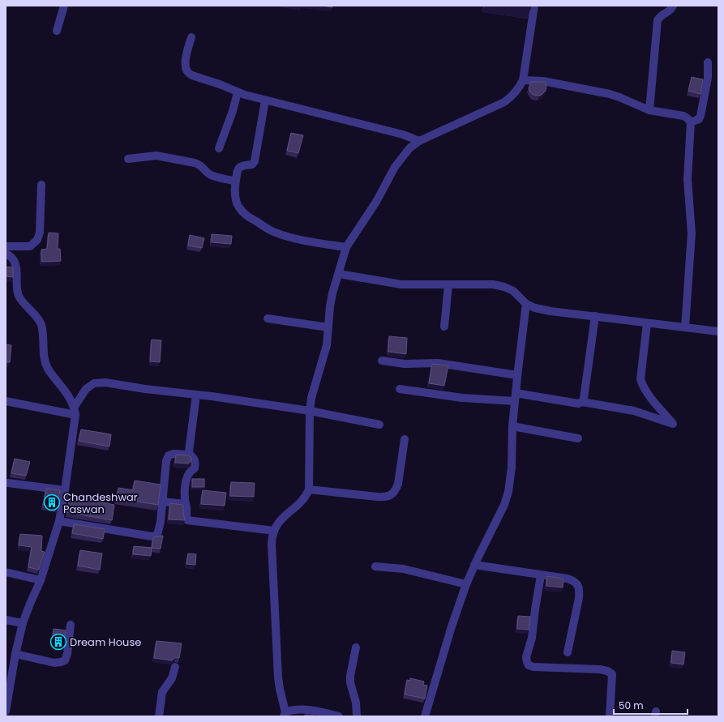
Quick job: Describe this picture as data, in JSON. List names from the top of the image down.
{
  "places": {
    "building": ["Chandeshwar Paswan", "Dream House"]
  },
  "scale_bar": "50 m"
}
